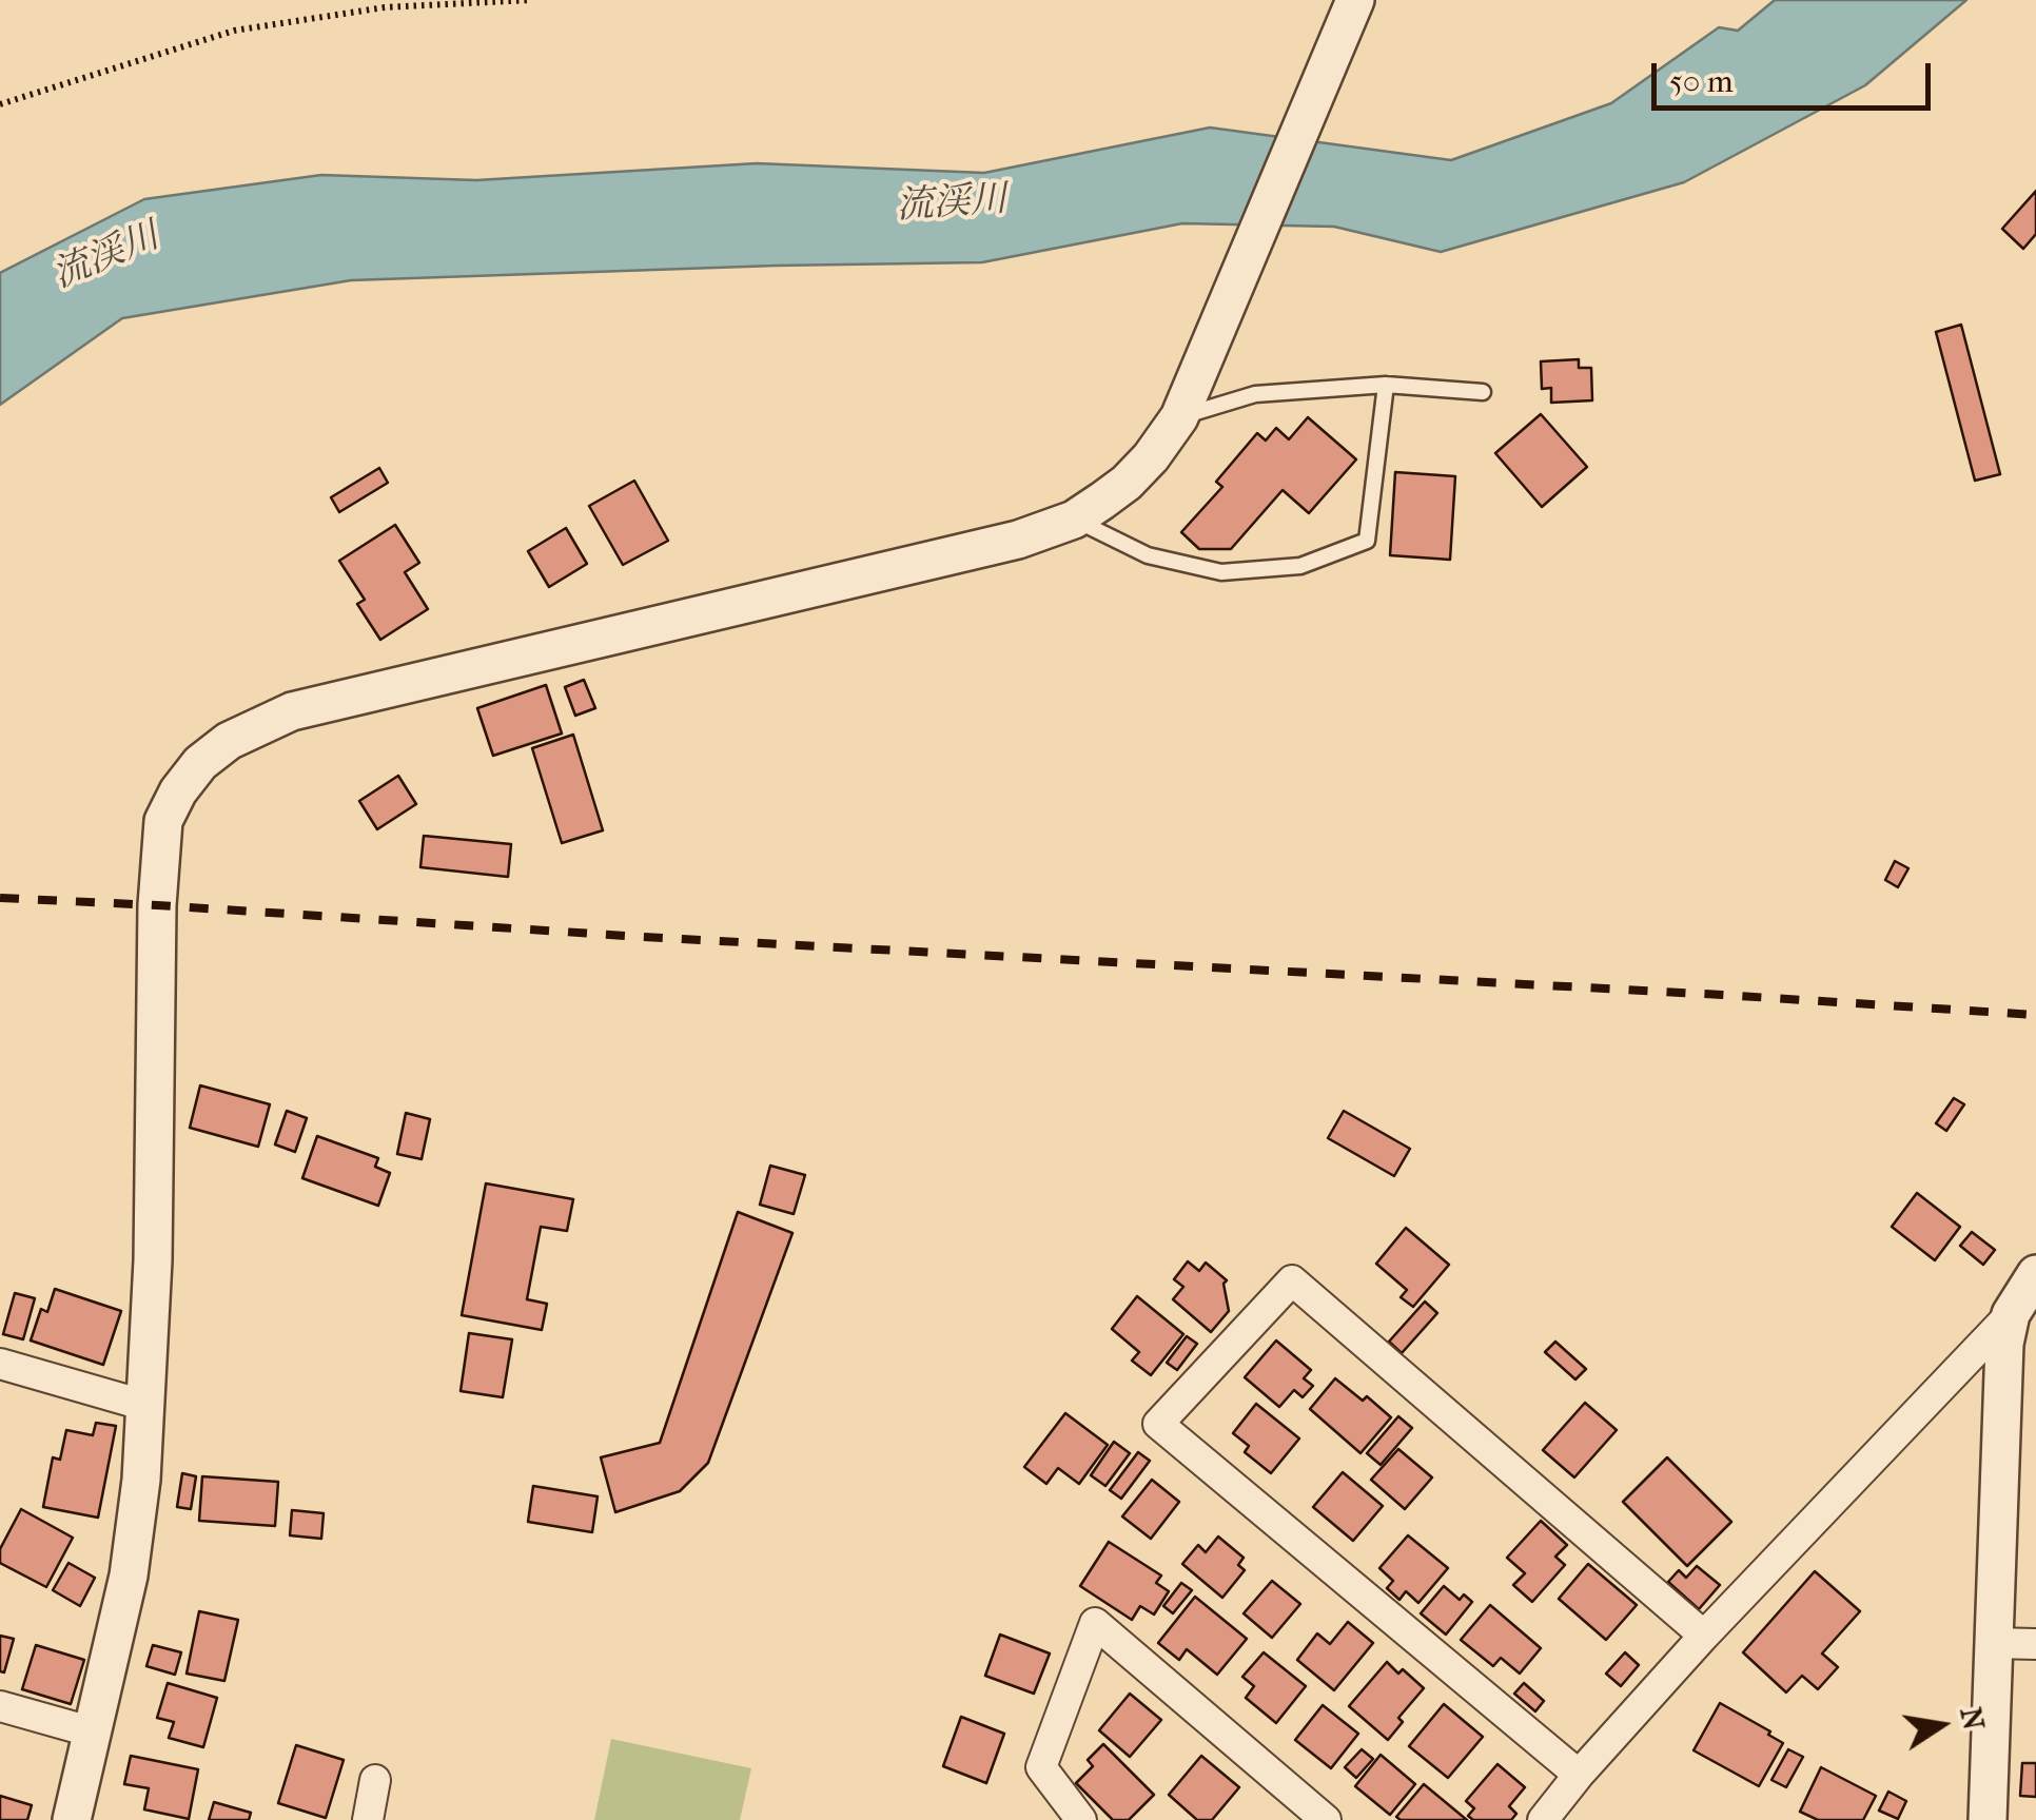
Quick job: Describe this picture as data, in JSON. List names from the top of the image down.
{
  "water": ["流渓川"],
  "scale_bar": "50 m",
  "north": "right"
}
